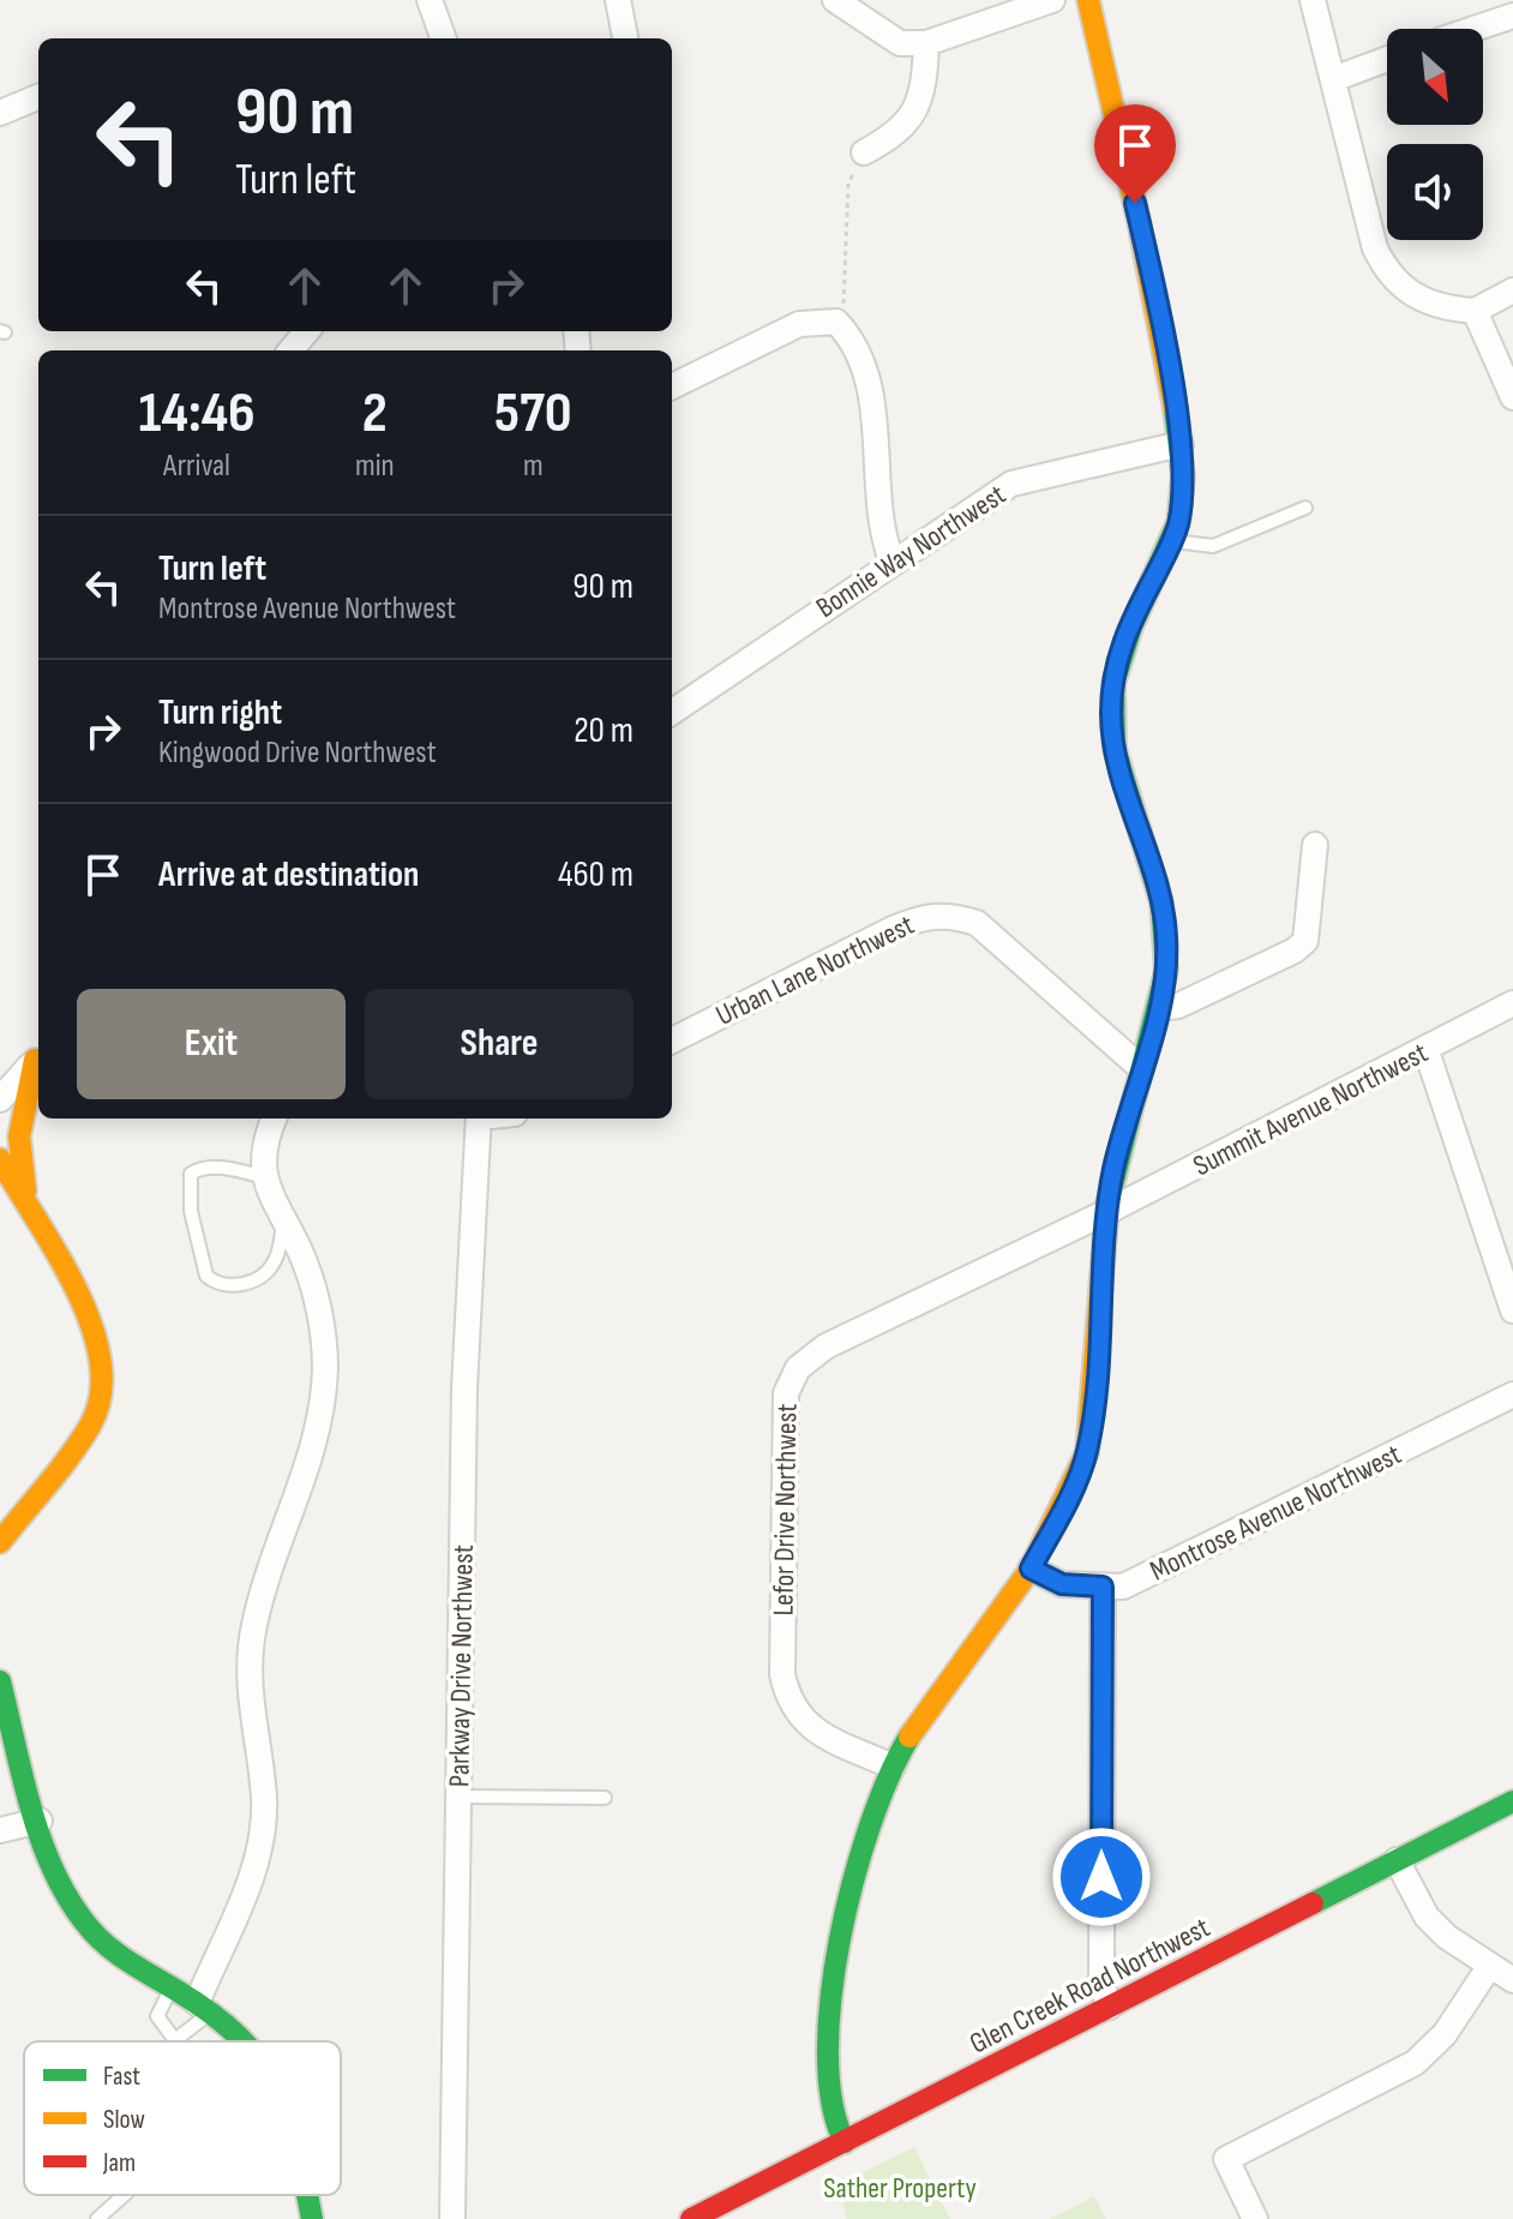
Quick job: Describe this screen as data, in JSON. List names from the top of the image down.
{
  "streets": {
    "street": [
      "Bonnie Way Northwest",
      "Urban Lane Northwest",
      "Summit Avenue Northwest",
      "Lefor Drive Northwest",
      "Montrose Avenue Northwest",
      "Parkway Drive Northwest",
      "Glen Creek Road Northwest"
    ]
  },
  "crossings": [
    ["Summit Avenue Northwest", "Lefor Drive Northwest"]
  ],
  "parks": ["Sather Property"],
  "legend": ["Fast", "Slow", "Jam"],
  "north": "bottom right",
  "page": {
    "turn": ["90 m", "Turn left"],
    "eta": [
      "14:46",
      "Arrival",
      "2",
      "min",
      "570",
      "m"
    ],
    "list": [
      {
        "name": "Turn left",
        "note": "Montrose Avenue Northwest",
        "value": "90 m"
      },
      {
        "name": "Turn right",
        "note": "Kingwood Drive Northwest",
        "value": "20 m"
      },
      {
        "name": "Arrive at destination",
        "value": "460 m"
      }
    ],
    "buttons": ["Exit", "Share"]
  }
}
